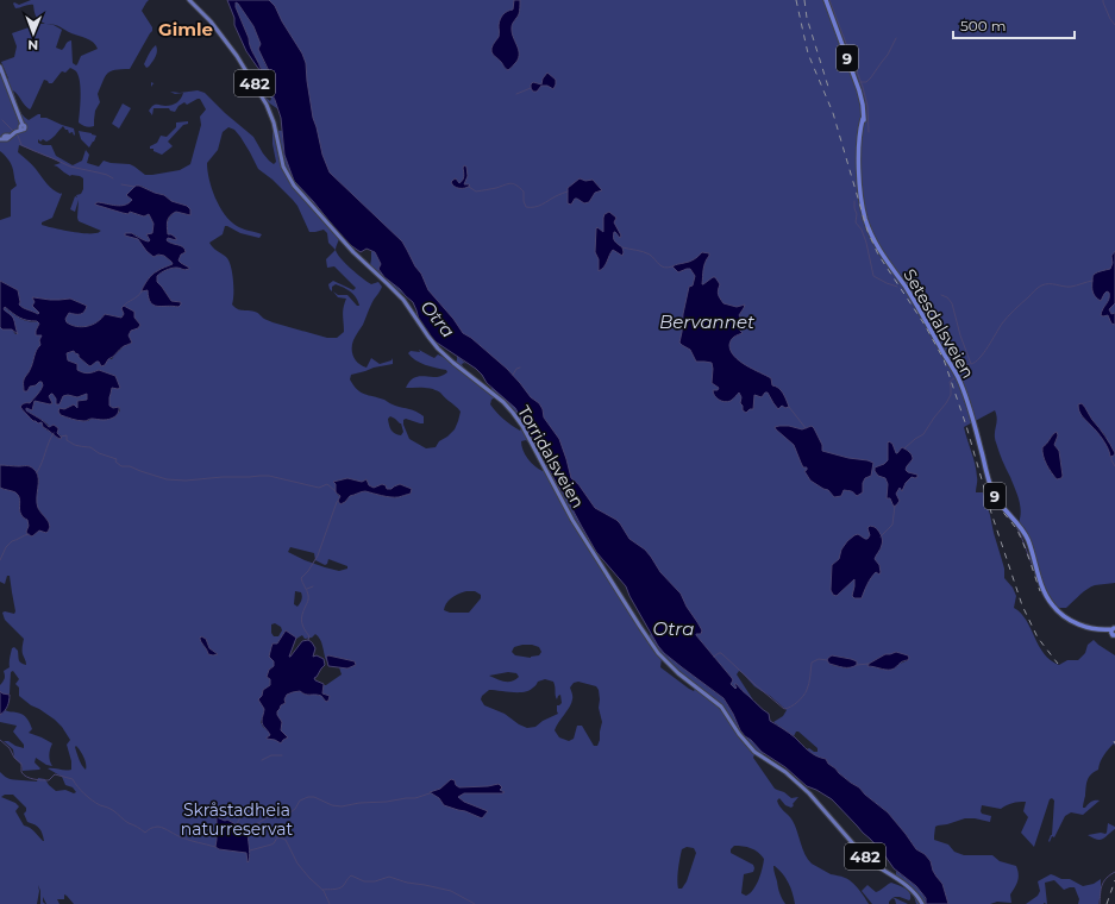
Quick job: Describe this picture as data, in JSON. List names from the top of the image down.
{
  "streets": {
    "highway": ["9", "Setesdalsveien"],
    "main road": ["482", "Torridalsveien"]
  },
  "districts": ["Gimle"],
  "water": ["Otra", "Bervannet"],
  "parks": ["Skråstadheia naturreservat"],
  "scale_bar": "500 m",
  "north": "bottom"
}
